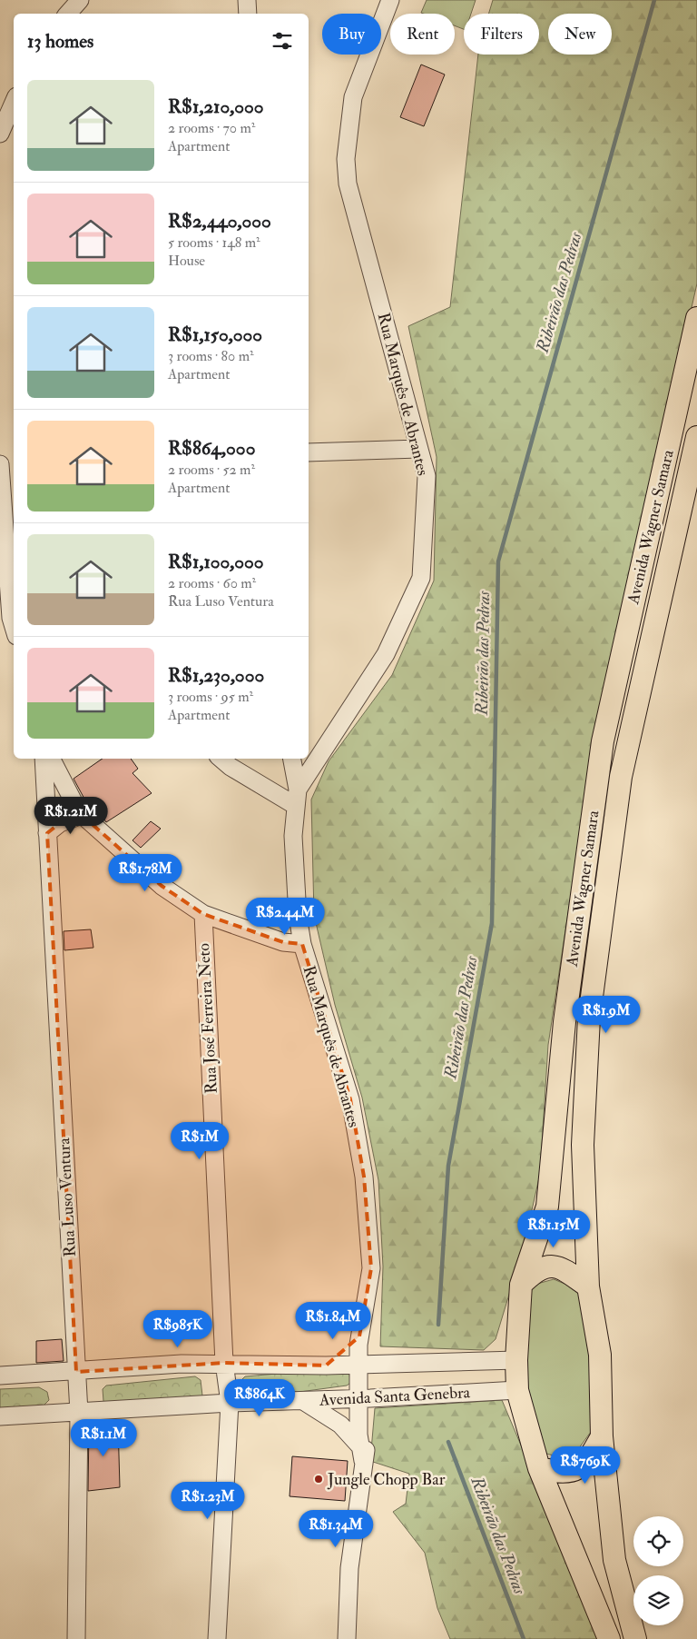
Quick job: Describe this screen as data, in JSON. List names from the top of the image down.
{
  "streets": {
    "main road": ["Avenida Wagner Samara"],
    "street": [
      "Rua Marquês de Abrantes",
      "Rua José Ferreira Neto",
      "Rua Luso Ventura",
      "Avenida Santa Genebra"
    ]
  },
  "crossings": [
    ["Rua Marquês de Abrantes", "Avenida Santa Genebra"],
    ["Avenida Wagner Samara", "Avenida Santa Genebra"],
    ["Rua José Ferreira Neto", "Avenida Santa Genebra"],
    ["Rua Luso Ventura", "Avenida Santa Genebra"]
  ],
  "water": ["Ribeirão das Pedras"],
  "places": ["Jungle Chopp Bar"],
  "page": {
    "chip": [
      "Buy",
      "Rent",
      "Filters",
      "New"
    ],
    "heading": "13 homes",
    "list": [
      {
        "name": "R$1,210,000",
        "note": "2 rooms · 70 m² · Apartment"
      },
      {
        "name": "R$2,440,000",
        "note": "5 rooms · 148 m² · House"
      },
      {
        "name": "R$1,150,000",
        "note": "3 rooms · 80 m² · Apartment"
      },
      {
        "name": "R$864,000",
        "note": "2 rooms · 52 m² · Apartment"
      },
      {
        "name": "R$1,100,000",
        "note": "2 rooms · 60 m² · Rua Luso Ventura"
      },
      {
        "name": "R$1,230,000",
        "note": "3 rooms · 95 m² · Apartment"
      }
    ],
    "price": [
      "R$1.21M",
      "R$1.78M",
      "R$2.44M",
      "R$1.9M",
      "R$1M",
      "R$1.15M",
      "R$1.84M",
      "R$985K",
      "R$864K",
      "R$1.1M",
      "R$769K",
      "R$1.23M",
      "R$1.34M"
    ]
  }
}
